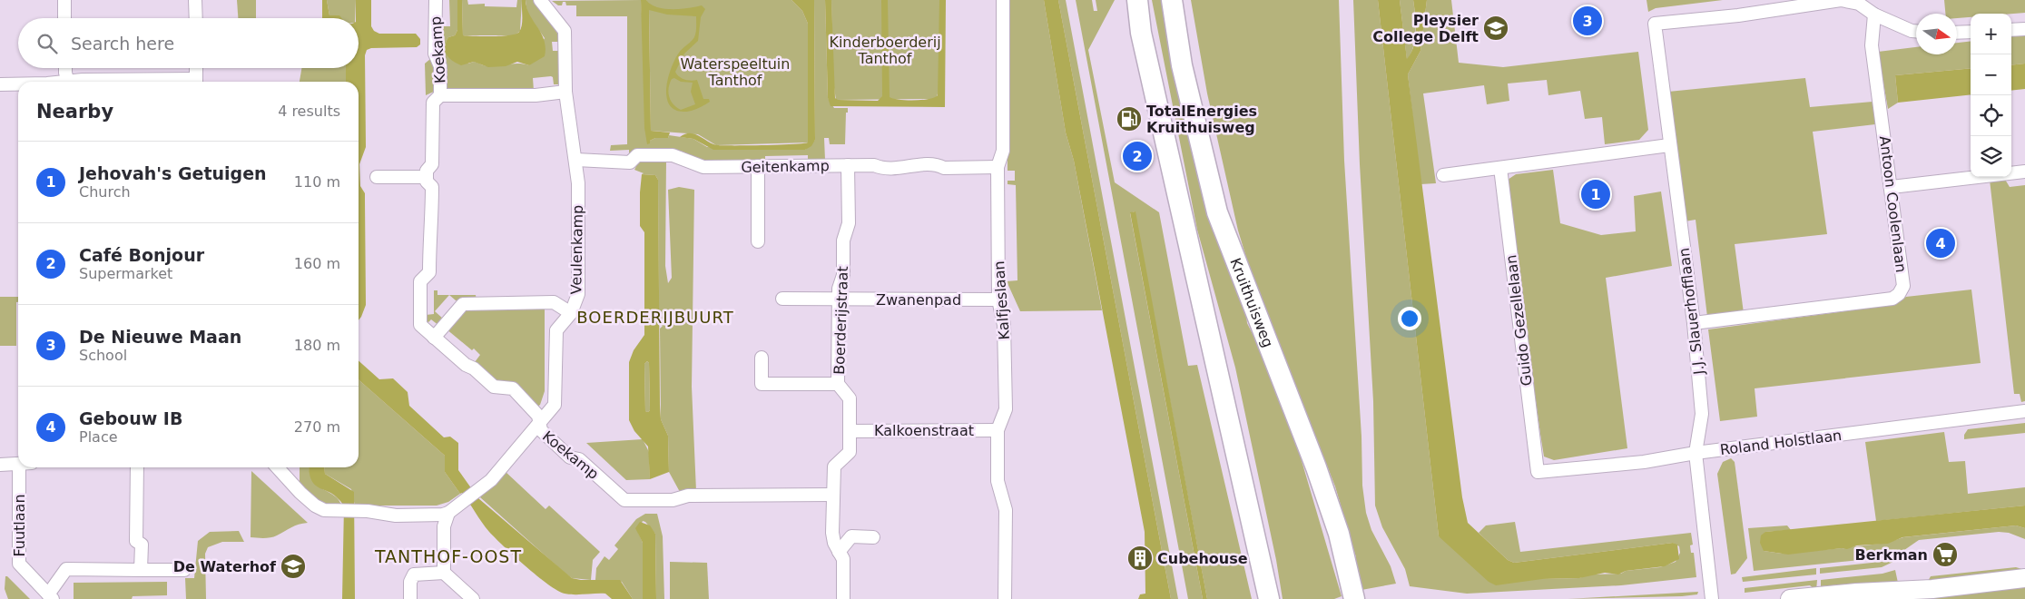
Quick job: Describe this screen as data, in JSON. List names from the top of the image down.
{
  "streets": {
    "main road": ["Kruithuisweg"],
    "street": [
      "Koekamp",
      "Geitenkamp",
      "Antoon Coolenlaan",
      "Veulenkamp",
      "Zwanenpad",
      "Kalfjeslaan",
      "J.J. Slauerhofflaan",
      "Boerderijstraat",
      "Guido Gezellelaan",
      "Kalkoenstraat",
      "Roland Holstlaan",
      "Fuutlaan"
    ]
  },
  "crossings": [
    ["Koekamp", "Veulenkamp"],
    ["Koekamp", "Boerderijstraat"],
    ["Geitenkamp", "Veulenkamp"],
    ["Geitenkamp", "Kalfjeslaan"],
    ["Geitenkamp", "Boerderijstraat"],
    ["Antoon Coolenlaan", "J.J. Slauerhofflaan"],
    ["Zwanenpad", "Kalfjeslaan"],
    ["Zwanenpad", "Boerderijstraat"],
    ["Kalfjeslaan", "Kalkoenstraat"],
    ["J.J. Slauerhofflaan", "Roland Holstlaan"],
    ["Boerderijstraat", "Kalkoenstraat"],
    ["Guido Gezellelaan", "Roland Holstlaan"]
  ],
  "districts": ["BOERDERIJBUURT", "TANTHOF-OOST"],
  "parks": ["Kinderboerderij Tanthof", "Waterspeeltuin Tanthof"],
  "places": {
    "school or university": ["Pleysier College Delft", "De Waterhof"],
    "fuel station": ["TotalEnergies Kruithuisweg"],
    "supermarket": ["Berkman"],
    "building": ["Cubehouse"]
  },
  "north": "right",
  "page": {
    "pins": [
      "3",
      "2",
      "1",
      "4"
    ],
    "map_buttons": ["+", "−"],
    "search": "Search here",
    "heading": ["Nearby", "4 results"],
    "list": [
      {
        "mark": "1",
        "name": "Jehovah's Getuigen",
        "note": "Church",
        "value": "110 m"
      },
      {
        "mark": "2",
        "name": "Café Bonjour",
        "note": "Supermarket",
        "value": "160 m"
      },
      {
        "mark": "3",
        "name": "De Nieuwe Maan",
        "note": "School",
        "value": "180 m"
      },
      {
        "mark": "4",
        "name": "Gebouw IB",
        "note": "Place",
        "value": "270 m"
      }
    ]
  }
}
